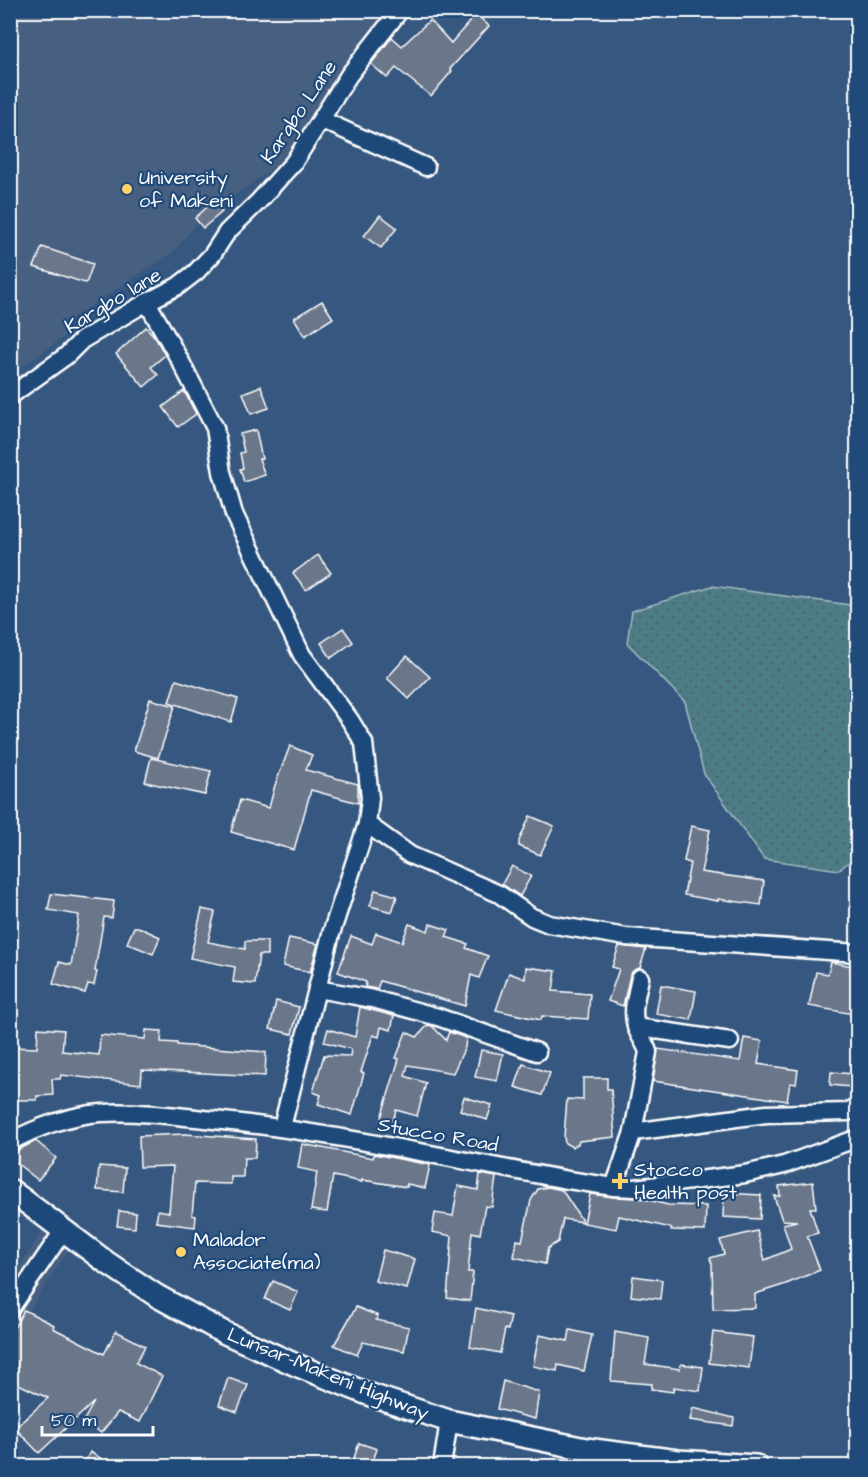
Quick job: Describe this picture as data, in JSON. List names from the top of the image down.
{
  "streets": {
    "main road": ["Lunsar-Makeni Highway"],
    "street": ["Kargbo Lane", "Kargbo lane", "Stucco Road"]
  },
  "crossings": [
    ["Kargbo Lane", "Kargbo lane"]
  ],
  "places": {
    "other": ["University of Makeni", "Malador Associate(ma)"],
    "health": ["Stocco Health post"]
  },
  "scale_bar": "50 m"
}
